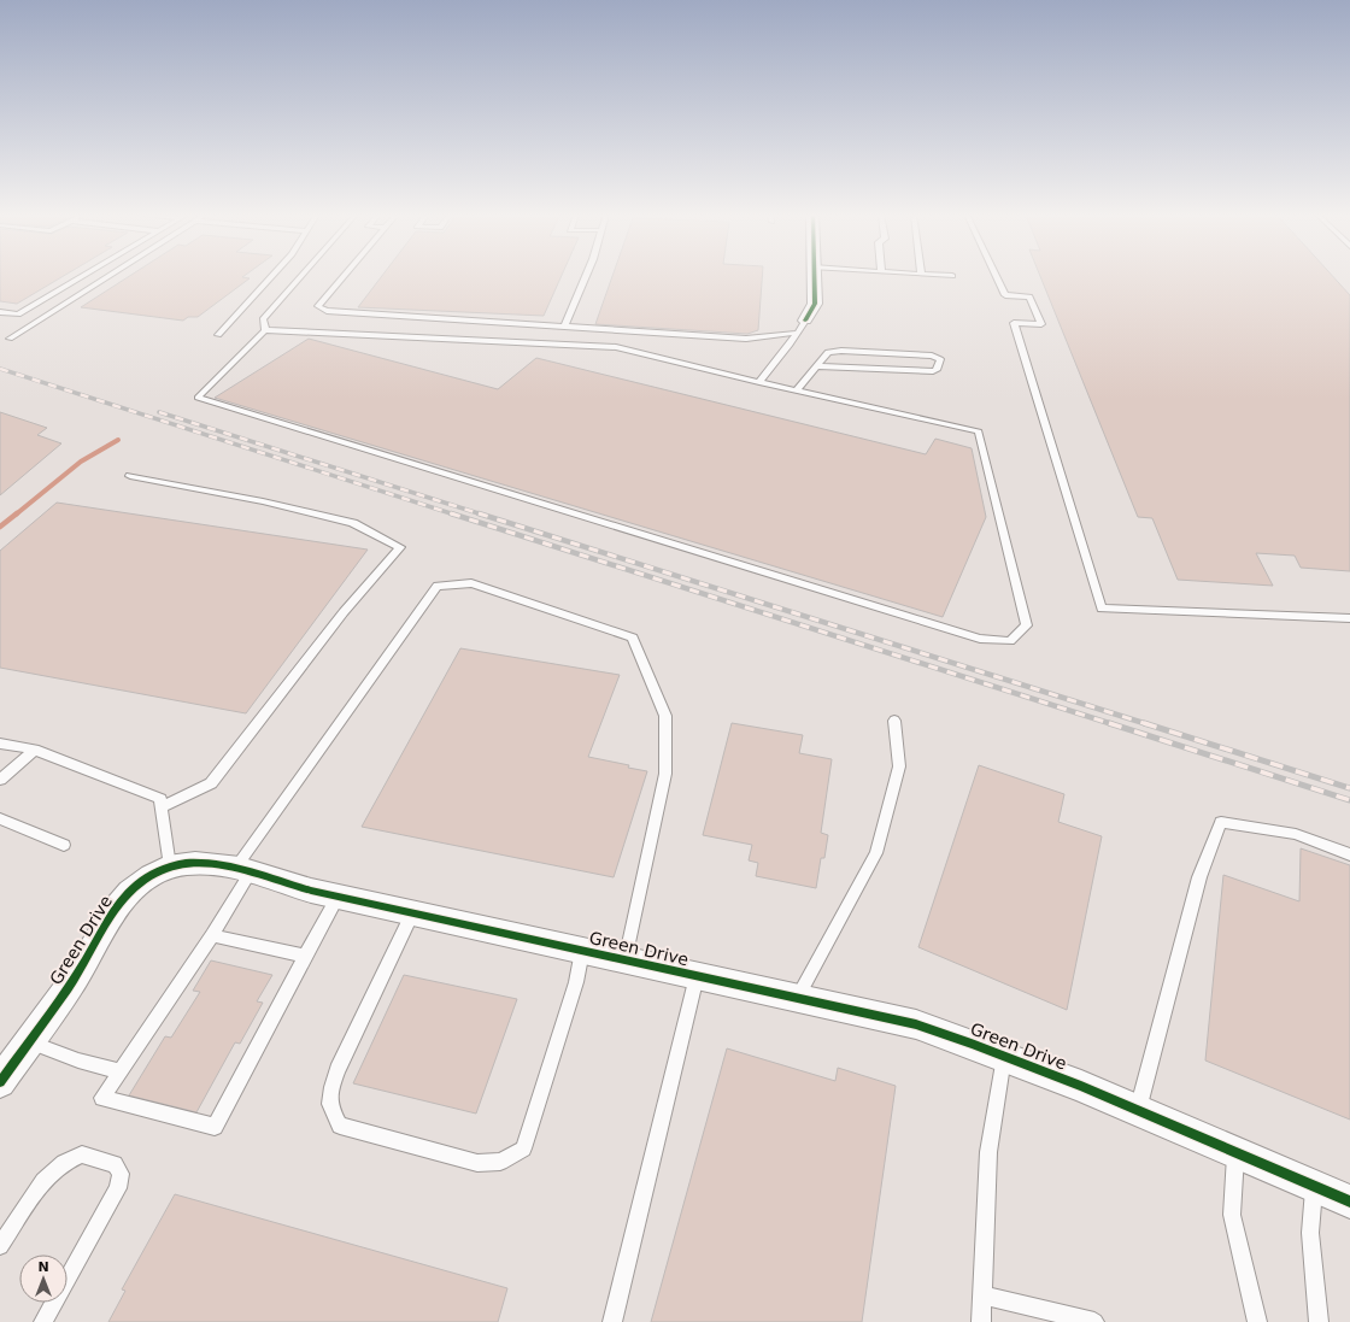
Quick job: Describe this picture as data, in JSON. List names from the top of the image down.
{
  "streets": {
    "street": ["Green Drive"]
  },
  "north": "top"
}
